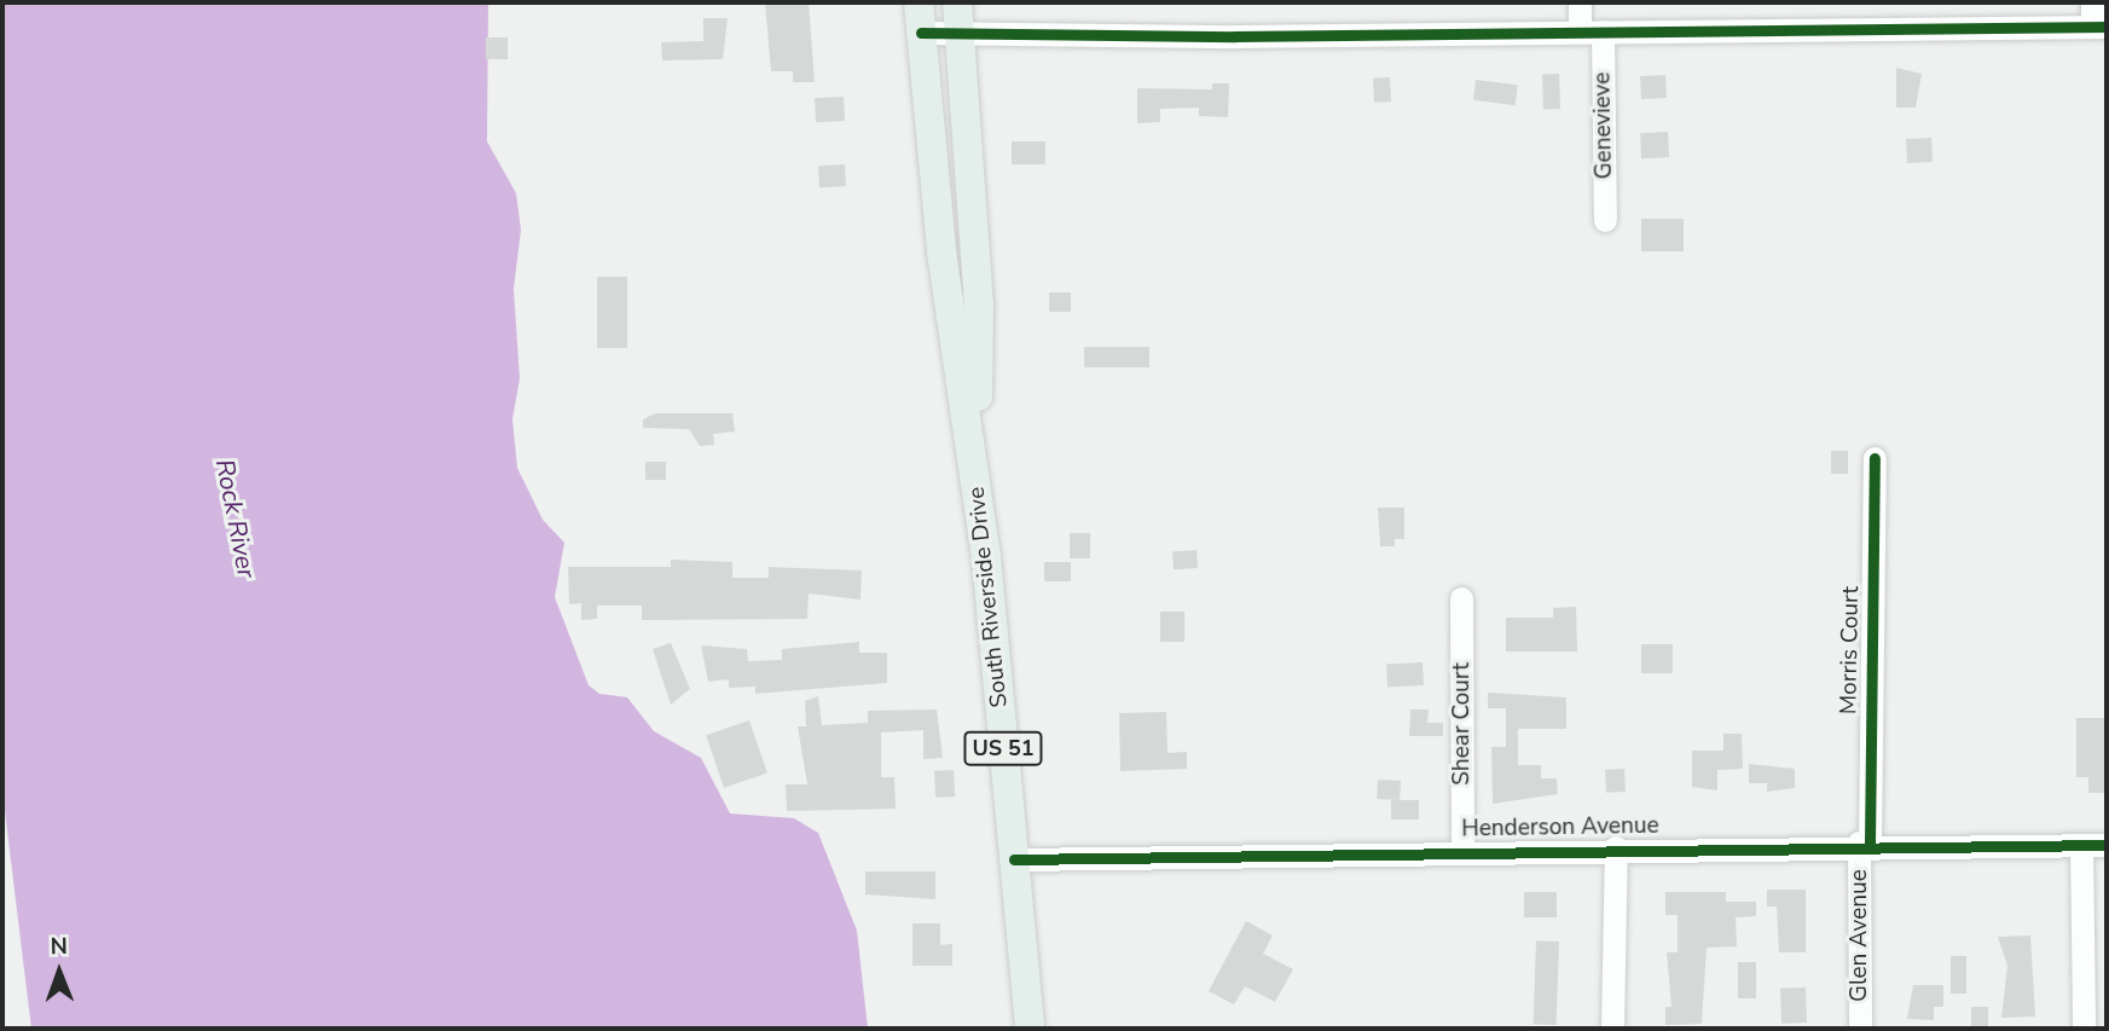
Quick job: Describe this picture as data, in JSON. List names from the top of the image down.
{
  "streets": {
    "main road": ["South Riverside Drive", "US 51"],
    "street": [
      "Genevieve",
      "Morris Court",
      "Shear Court",
      "Henderson Avenue",
      "Glen Avenue"
    ]
  },
  "crossings": [
    ["South Riverside Drive", "Henderson Avenue"],
    ["Morris Court", "Henderson Avenue"],
    ["Morris Court", "Glen Avenue"],
    ["Shear Court", "Henderson Avenue"],
    ["Henderson Avenue", "Glen Avenue"]
  ],
  "water": ["Rock River"],
  "north": "top"
}
